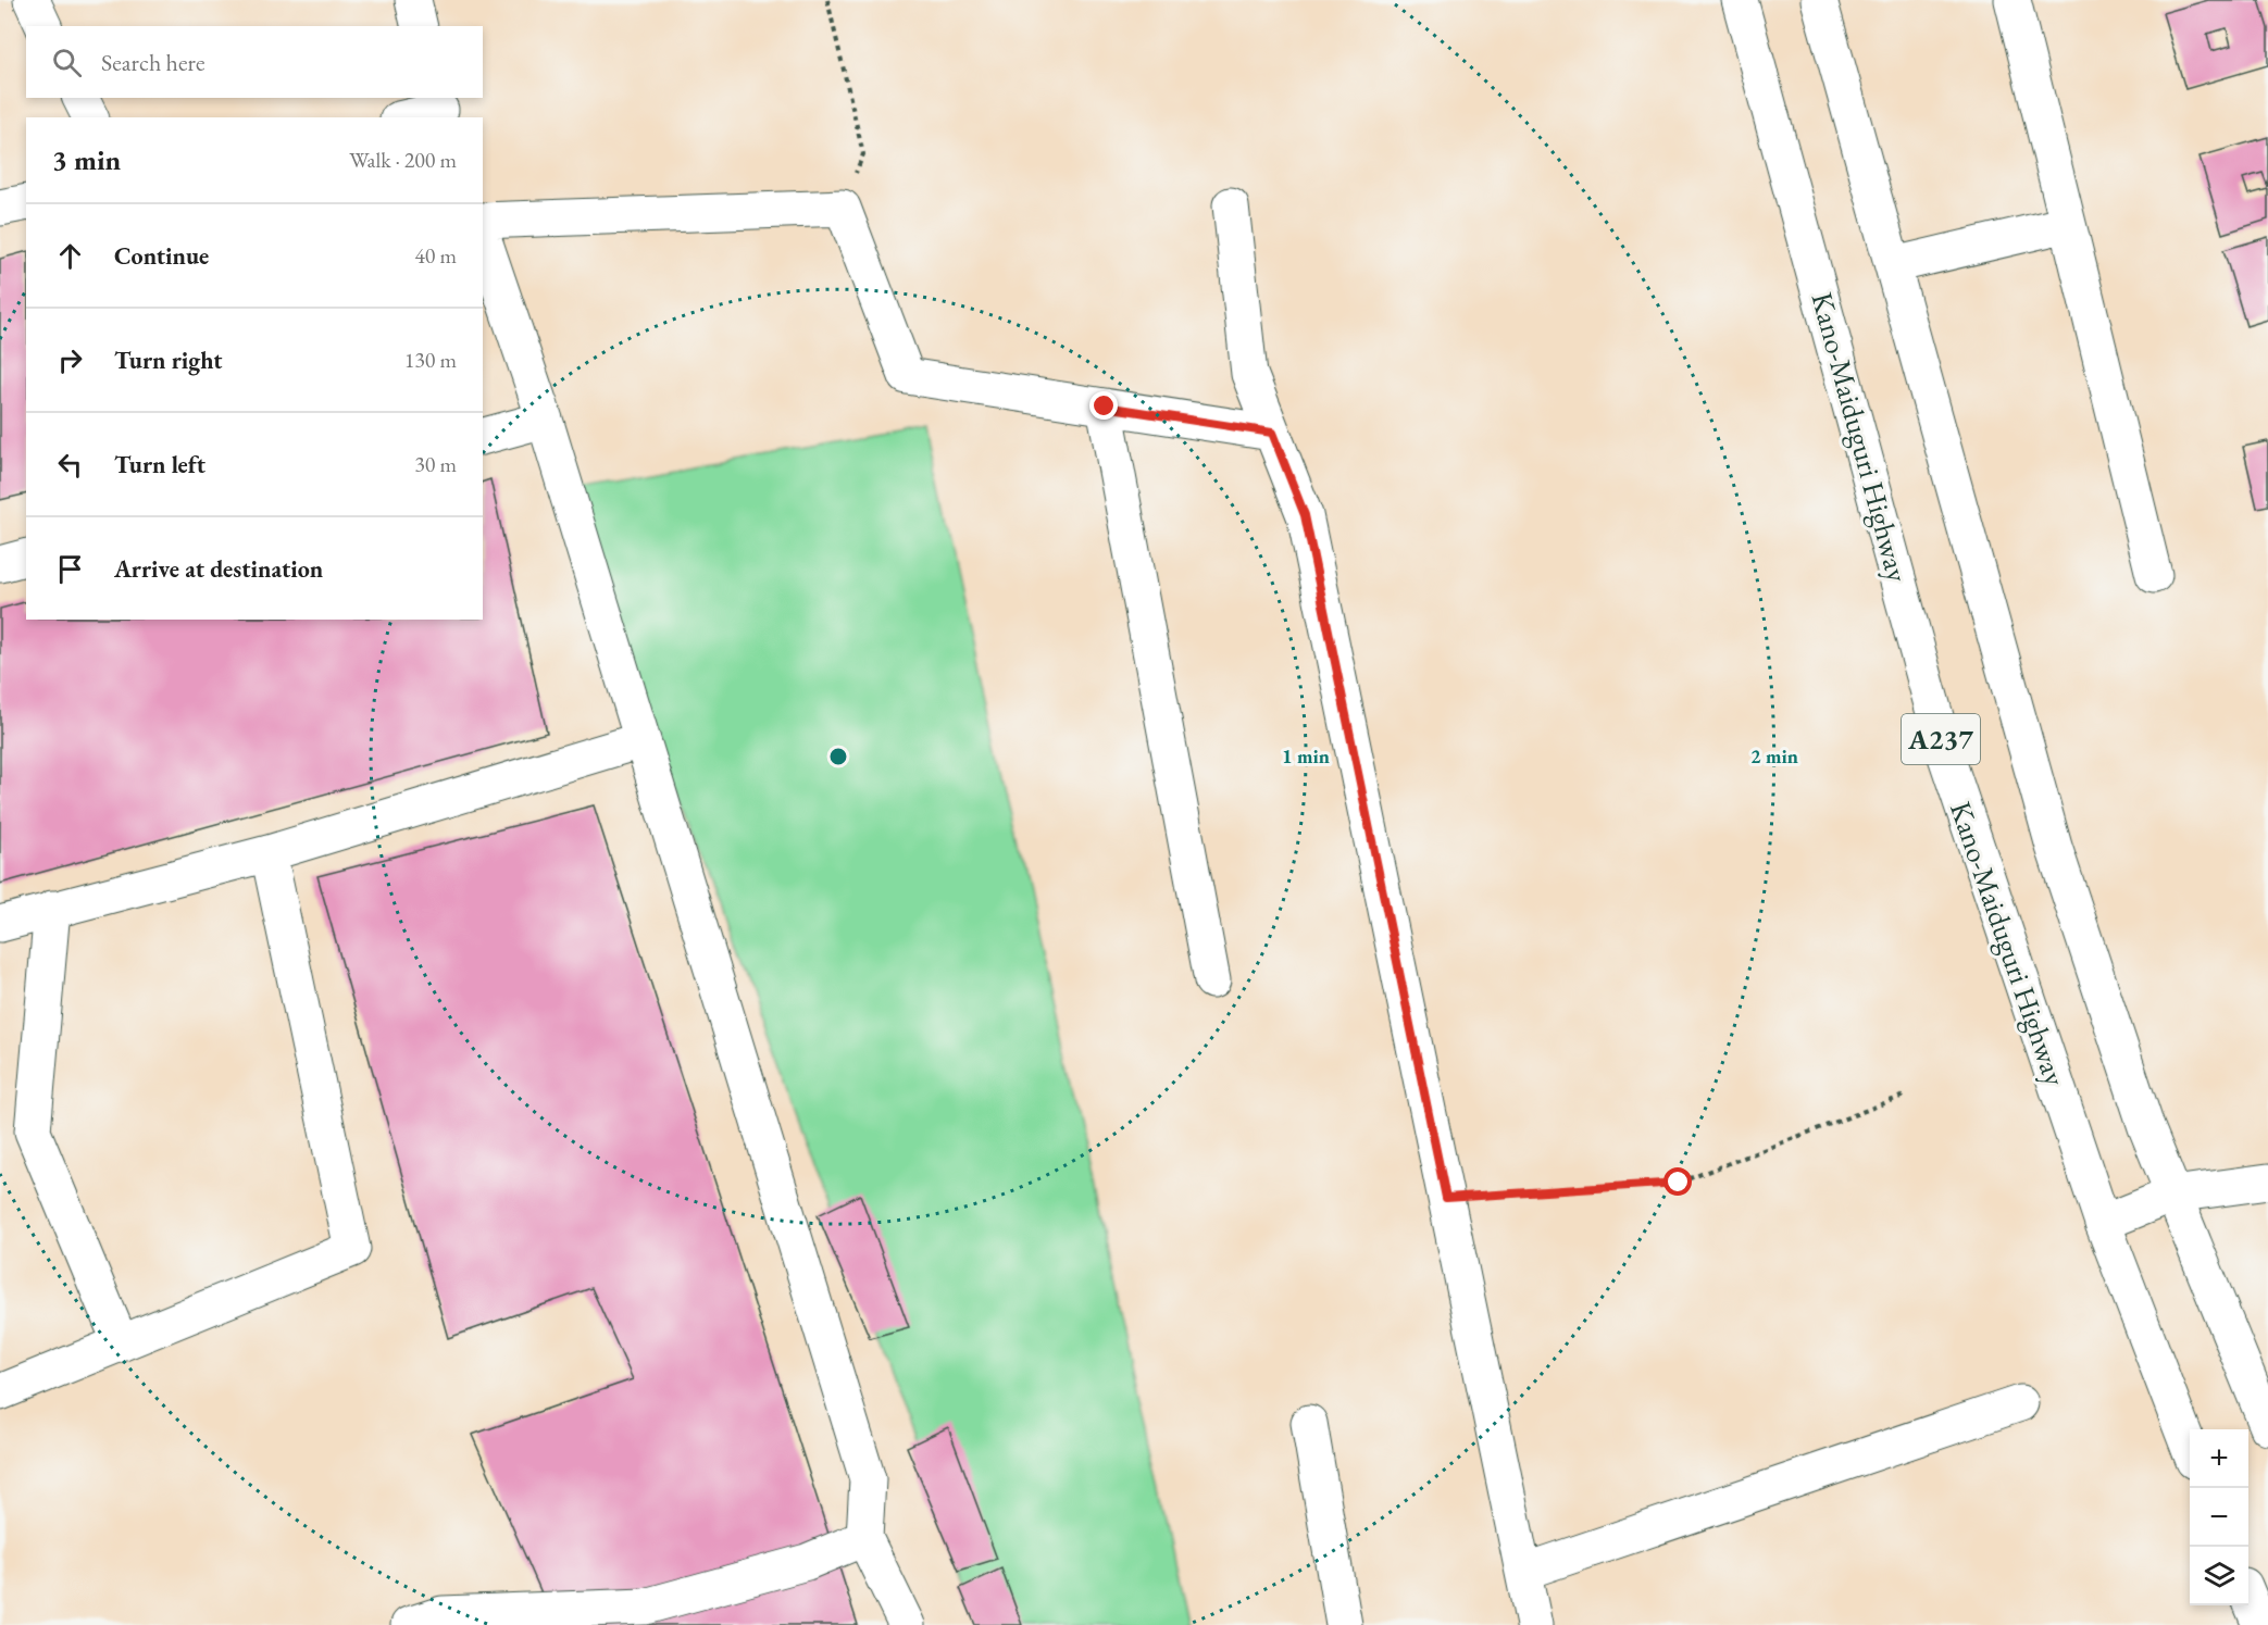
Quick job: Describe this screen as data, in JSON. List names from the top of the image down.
{
  "streets": {
    "main road": ["Kano-Maiduguri Highway", "A237"]
  },
  "page": {
    "search": "Search here",
    "heading": ["3 min", "Walk · 200 m"],
    "list": [
      ["Continue", "40 m"],
      ["Turn right", "130 m"],
      ["Turn left", "30 m"],
      "Arrive at destination"
    ],
    "map_buttons": ["+", "−"]
  },
  "rings": ["1 min", "2 min"]
}
